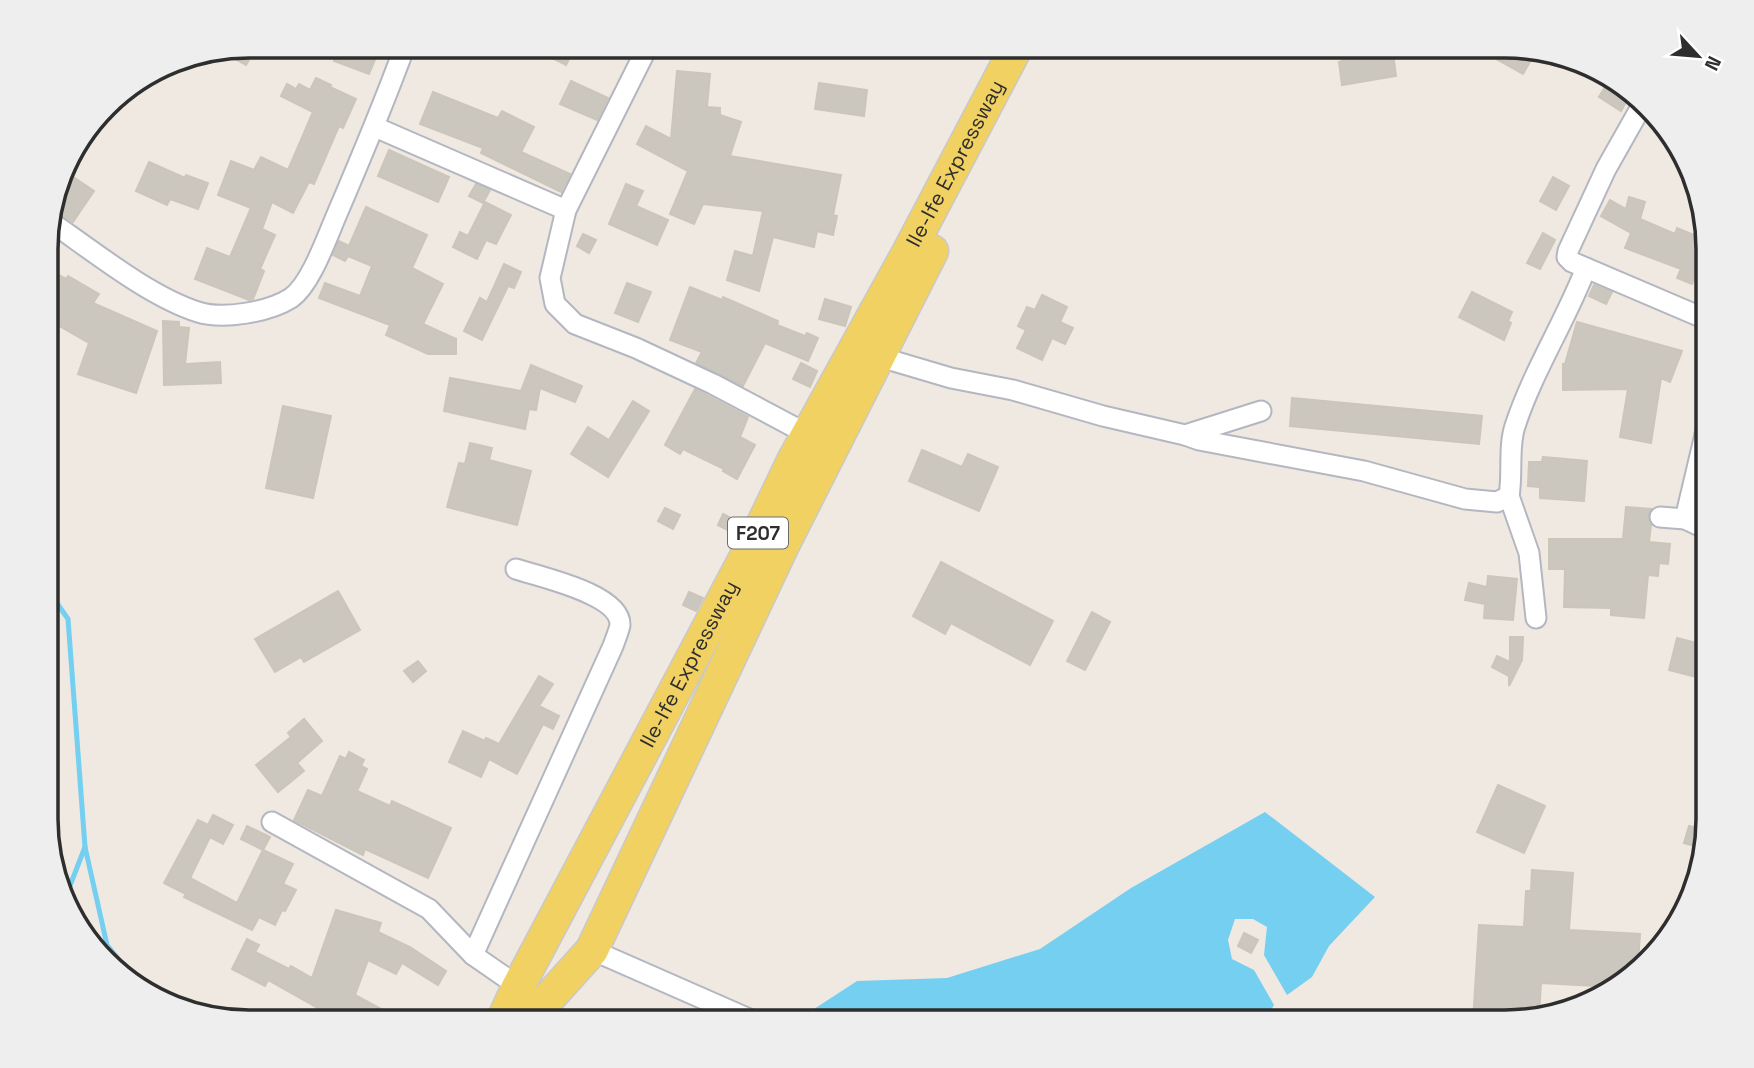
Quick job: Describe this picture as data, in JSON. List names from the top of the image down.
{
  "streets": {
    "main road": ["Ile-Ife Expressway", "F207"]
  },
  "north": "bottom right"
}
